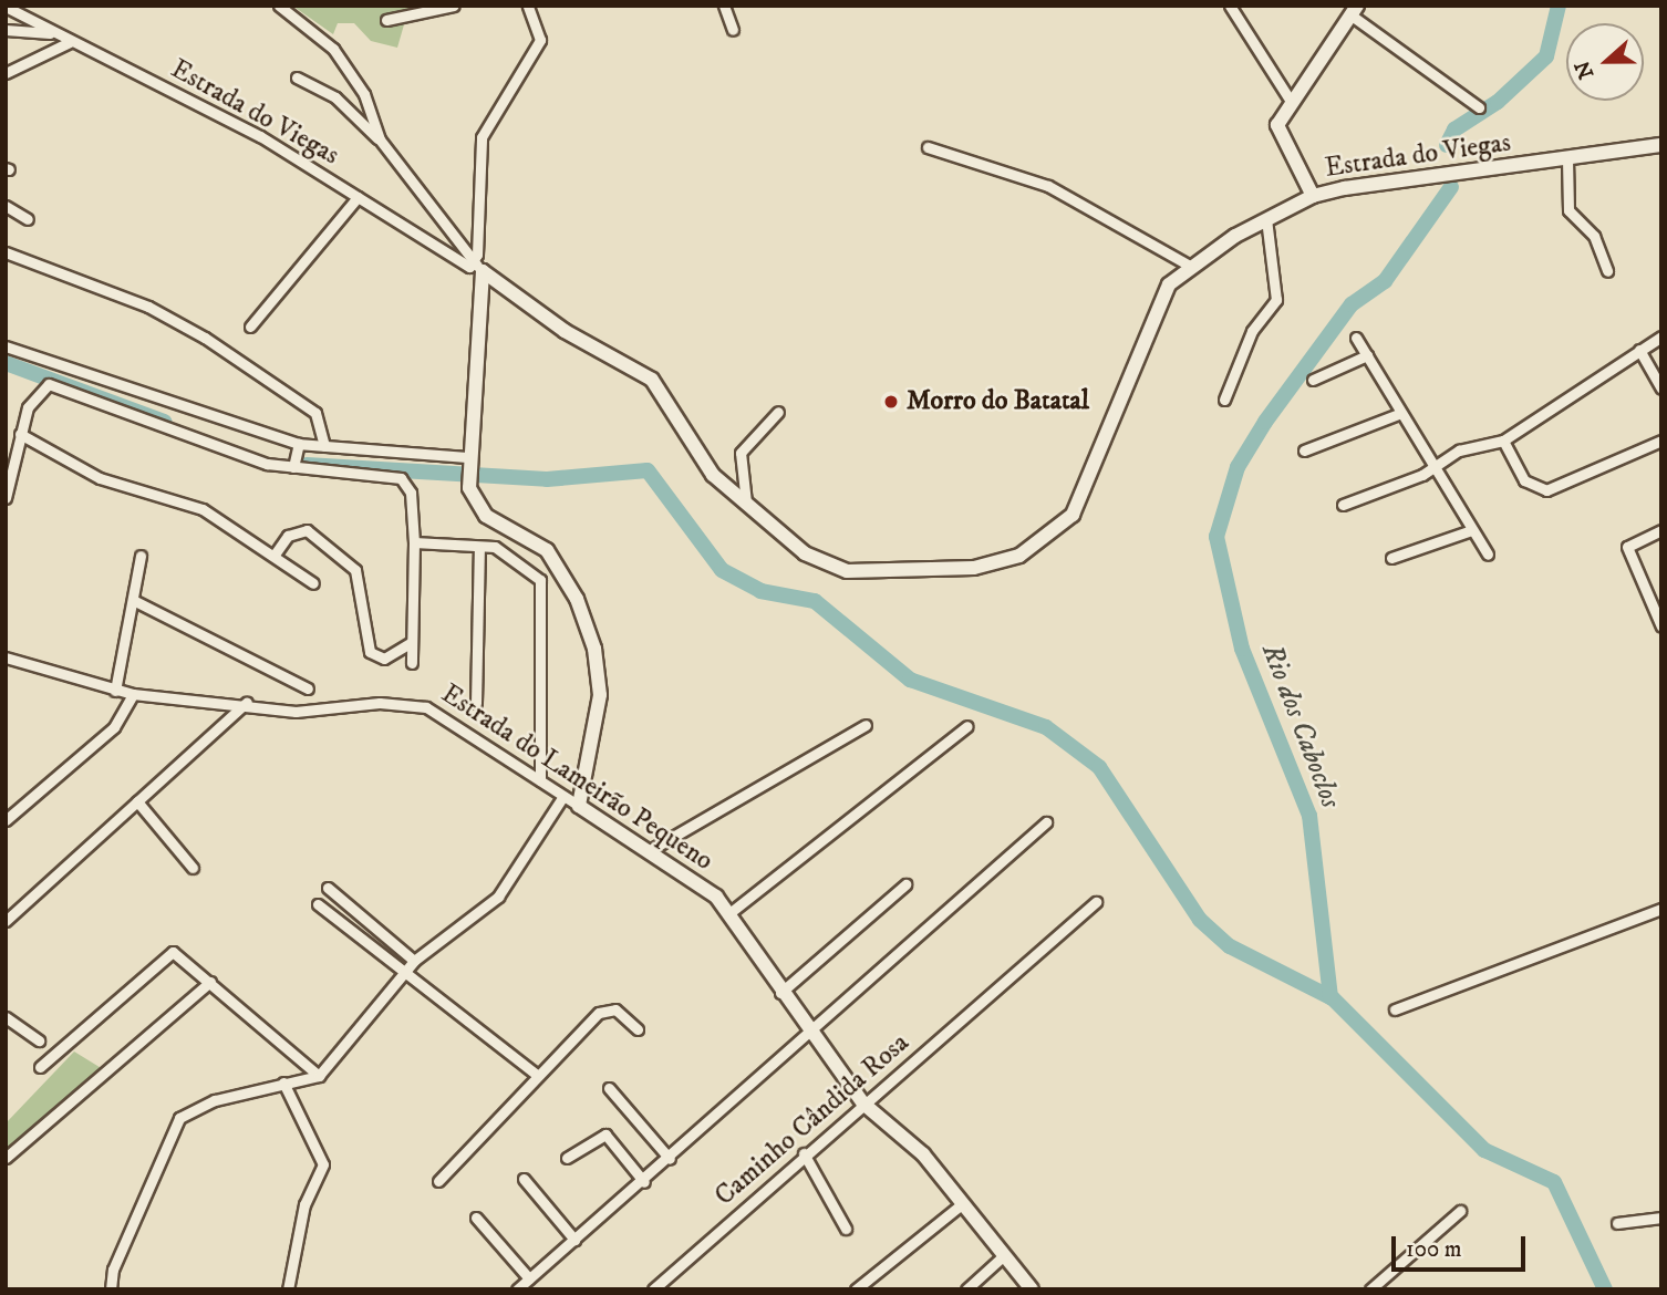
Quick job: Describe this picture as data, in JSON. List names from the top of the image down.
{
  "streets": {
    "street": ["Estrada do Viegas", "Estrada do Lameirão Pequeno", "Caminho Cândida Rosa"]
  },
  "crossings": [
    ["Estrada do Lameirão Pequeno", "Caminho Cândida Rosa"]
  ],
  "water": ["Rio dos Caboclos"],
  "places": ["Morro do Batatal"],
  "scale_bar": "100 m",
  "north": "left"
}
